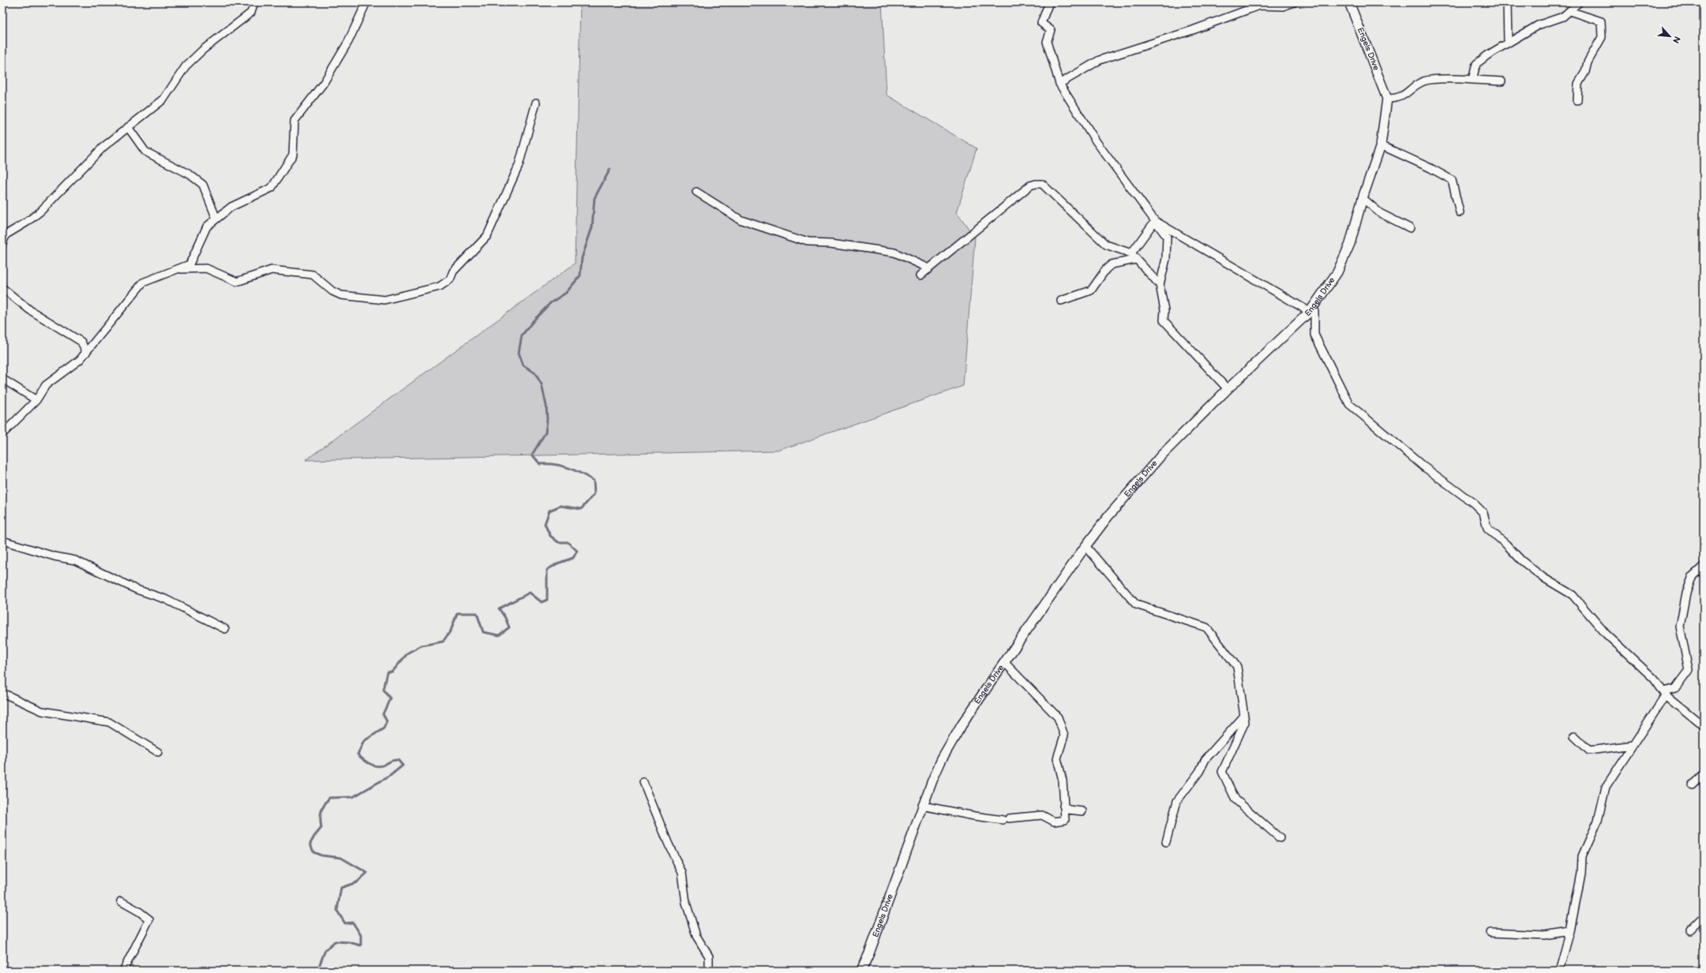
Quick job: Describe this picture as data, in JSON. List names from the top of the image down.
{
  "streets": {
    "street": ["Engels Drive"]
  },
  "north": "bottom right"
}
